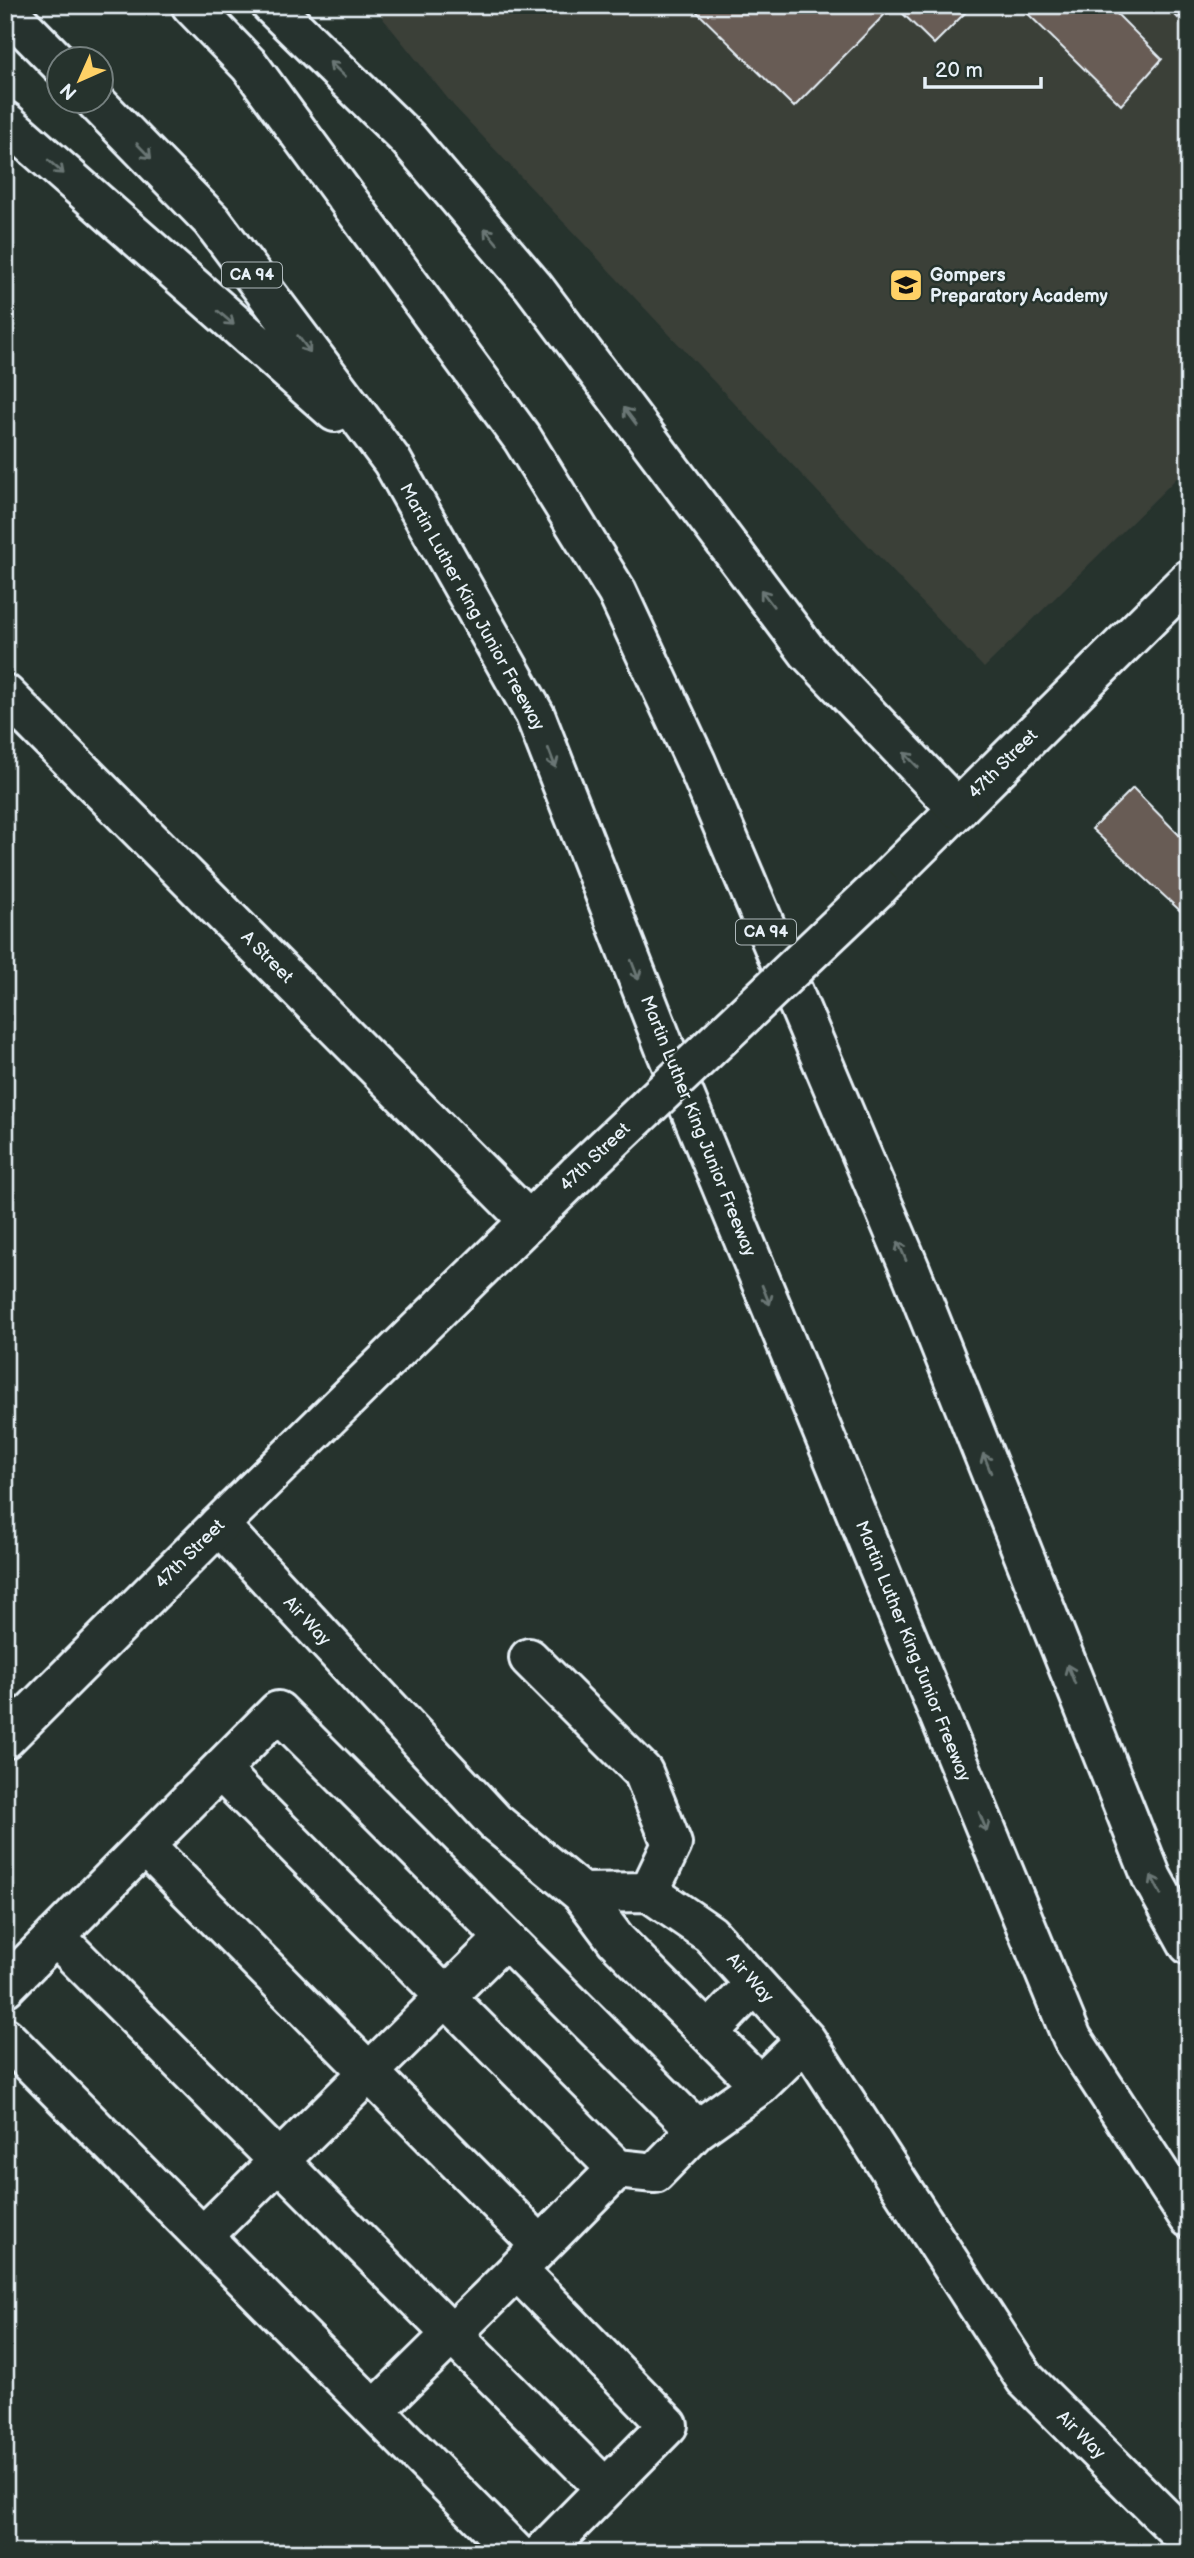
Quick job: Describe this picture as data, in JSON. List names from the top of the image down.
{
  "streets": {
    "main road": [
      "CA 94",
      "Martin Luther King Junior Freeway",
      "47th Street",
      "A Street",
      "Air Way"
    ]
  },
  "crossings": [
    ["47th Street", "A Street"],
    ["47th Street", "Air Way"]
  ],
  "places": {
    "school or university": ["Gompers Preparatory Academy"]
  },
  "scale_bar": "20 m",
  "north": "bottom left"
}
